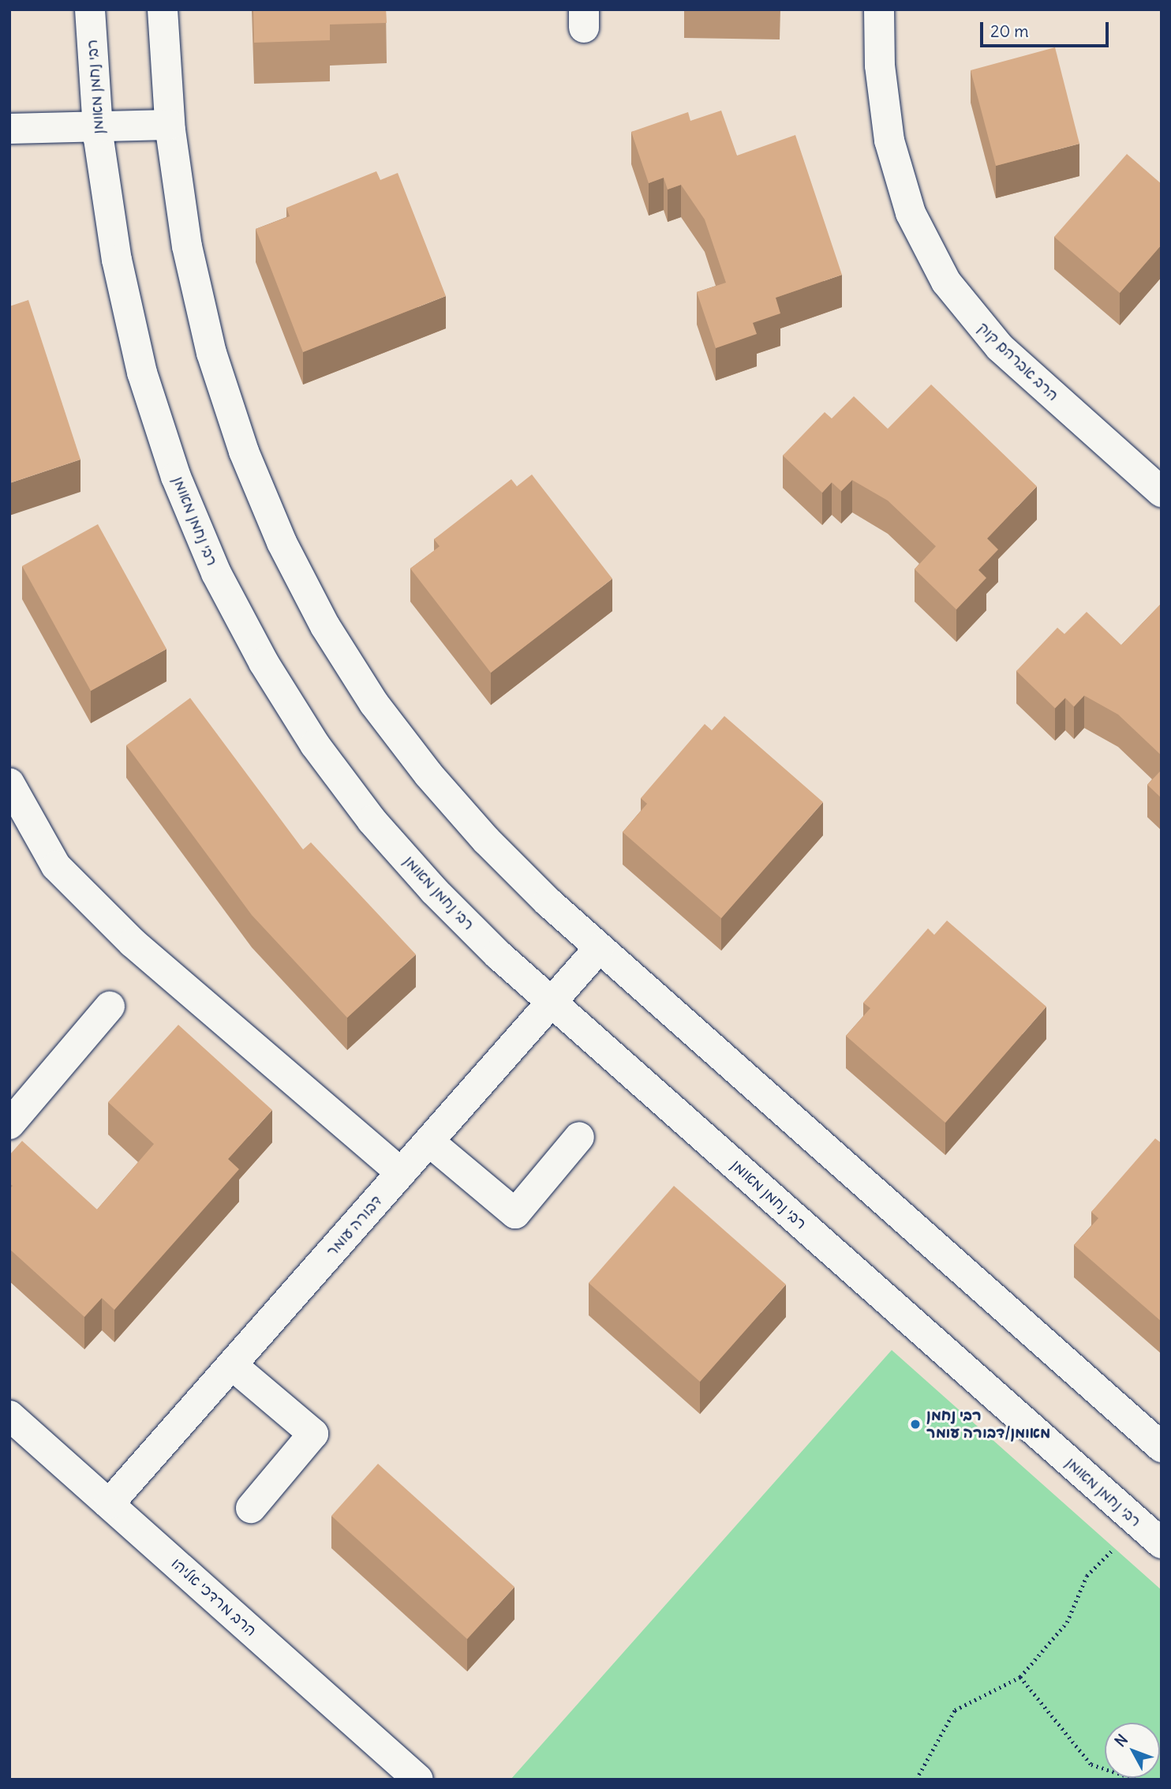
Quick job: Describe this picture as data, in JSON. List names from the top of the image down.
{
  "streets": {
    "street": [
      "רבי נחמן מאומן",
      "הרב אברהם קוק",
      "דבורה עומר",
      "הרב מרדכי אליהו"
    ]
  },
  "crossings": [
    ["רבי נחמן מאומן", "דבורה עומר"],
    ["דבורה עומר", "הרב מרדכי אליהו"]
  ],
  "places": ["רבי נחמן מאומן/דבורה עומר"],
  "scale_bar": "20 m",
  "north": "top left"
}
